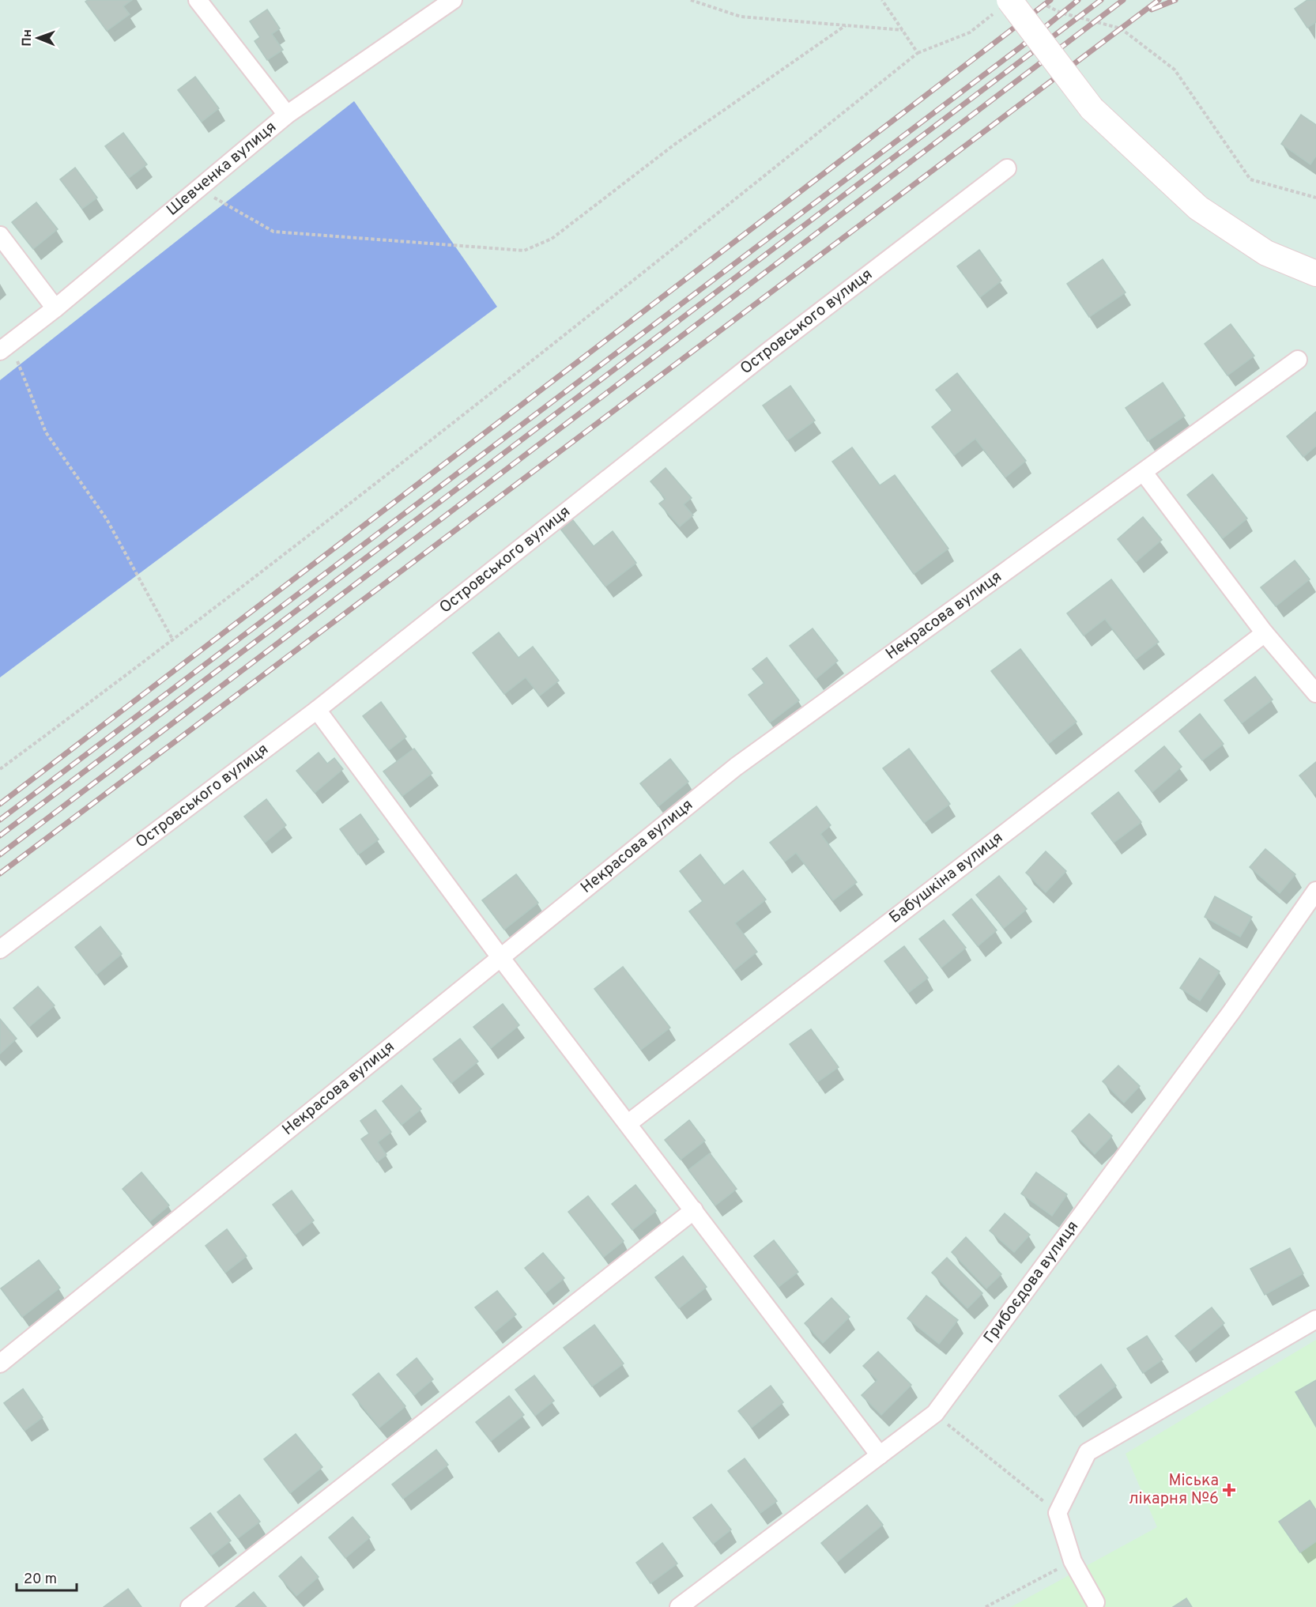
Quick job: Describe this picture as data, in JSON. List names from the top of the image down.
{
  "streets": {
    "street": [
      "Шевченка вулиця",
      "Островського вулиця",
      "Некрасова вулиця",
      "Бабушкіна вулиця",
      "Грибоєдова вулиця"
    ]
  },
  "places": {
    "health": ["Міська лікарня №6"]
  },
  "scale_bar": "20 m",
  "north": "left"
}
